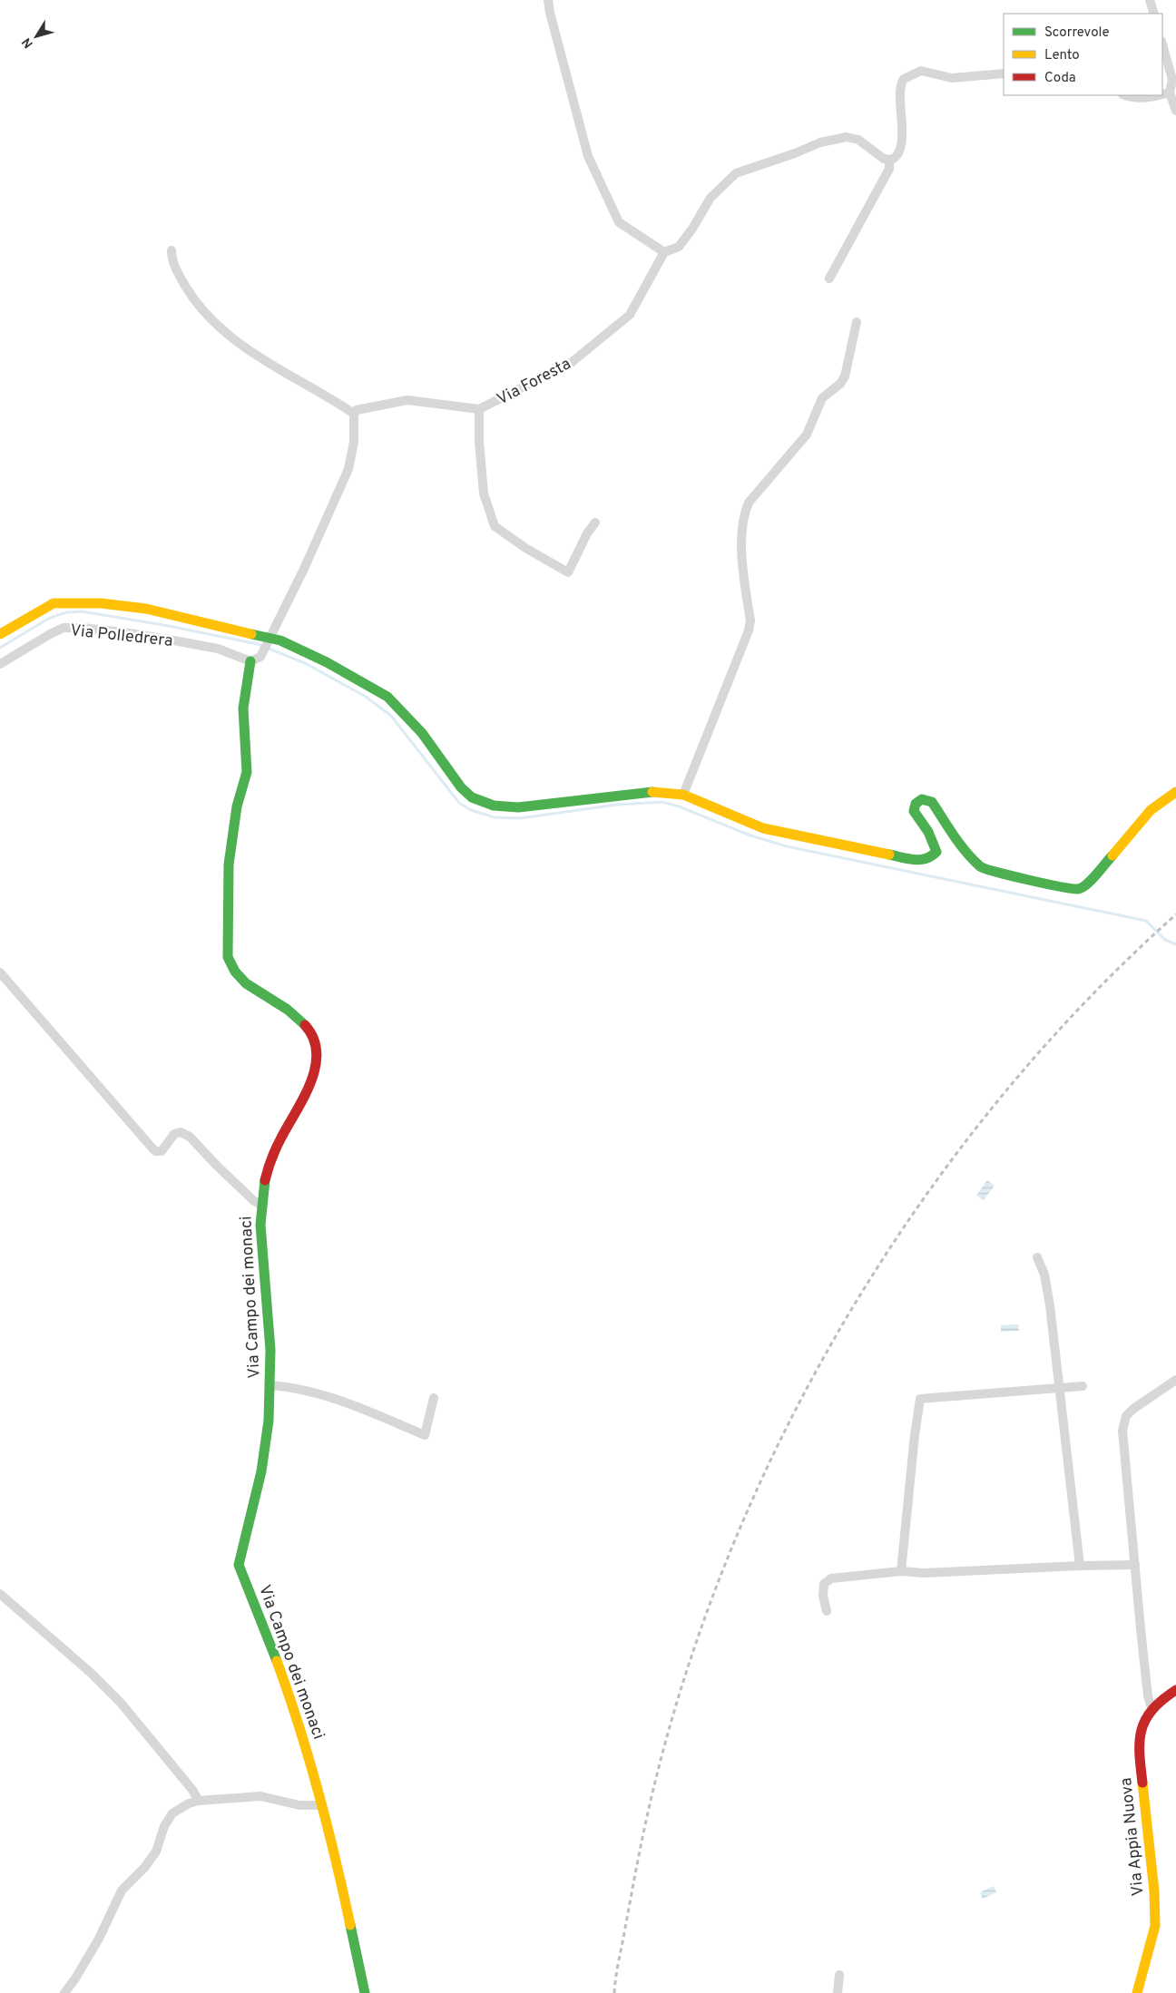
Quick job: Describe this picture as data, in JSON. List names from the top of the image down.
{
  "streets": {
    "street": [
      "Via Foresta",
      "Via Polledrera",
      "Via Campo dei monaci",
      "Via Appia Nuova"
    ]
  },
  "crossings": [
    ["Via Polledrera", "Via Campo dei monaci"]
  ],
  "legend": ["Scorrevole", "Lento", "Coda"],
  "north": "bottom left"
}
